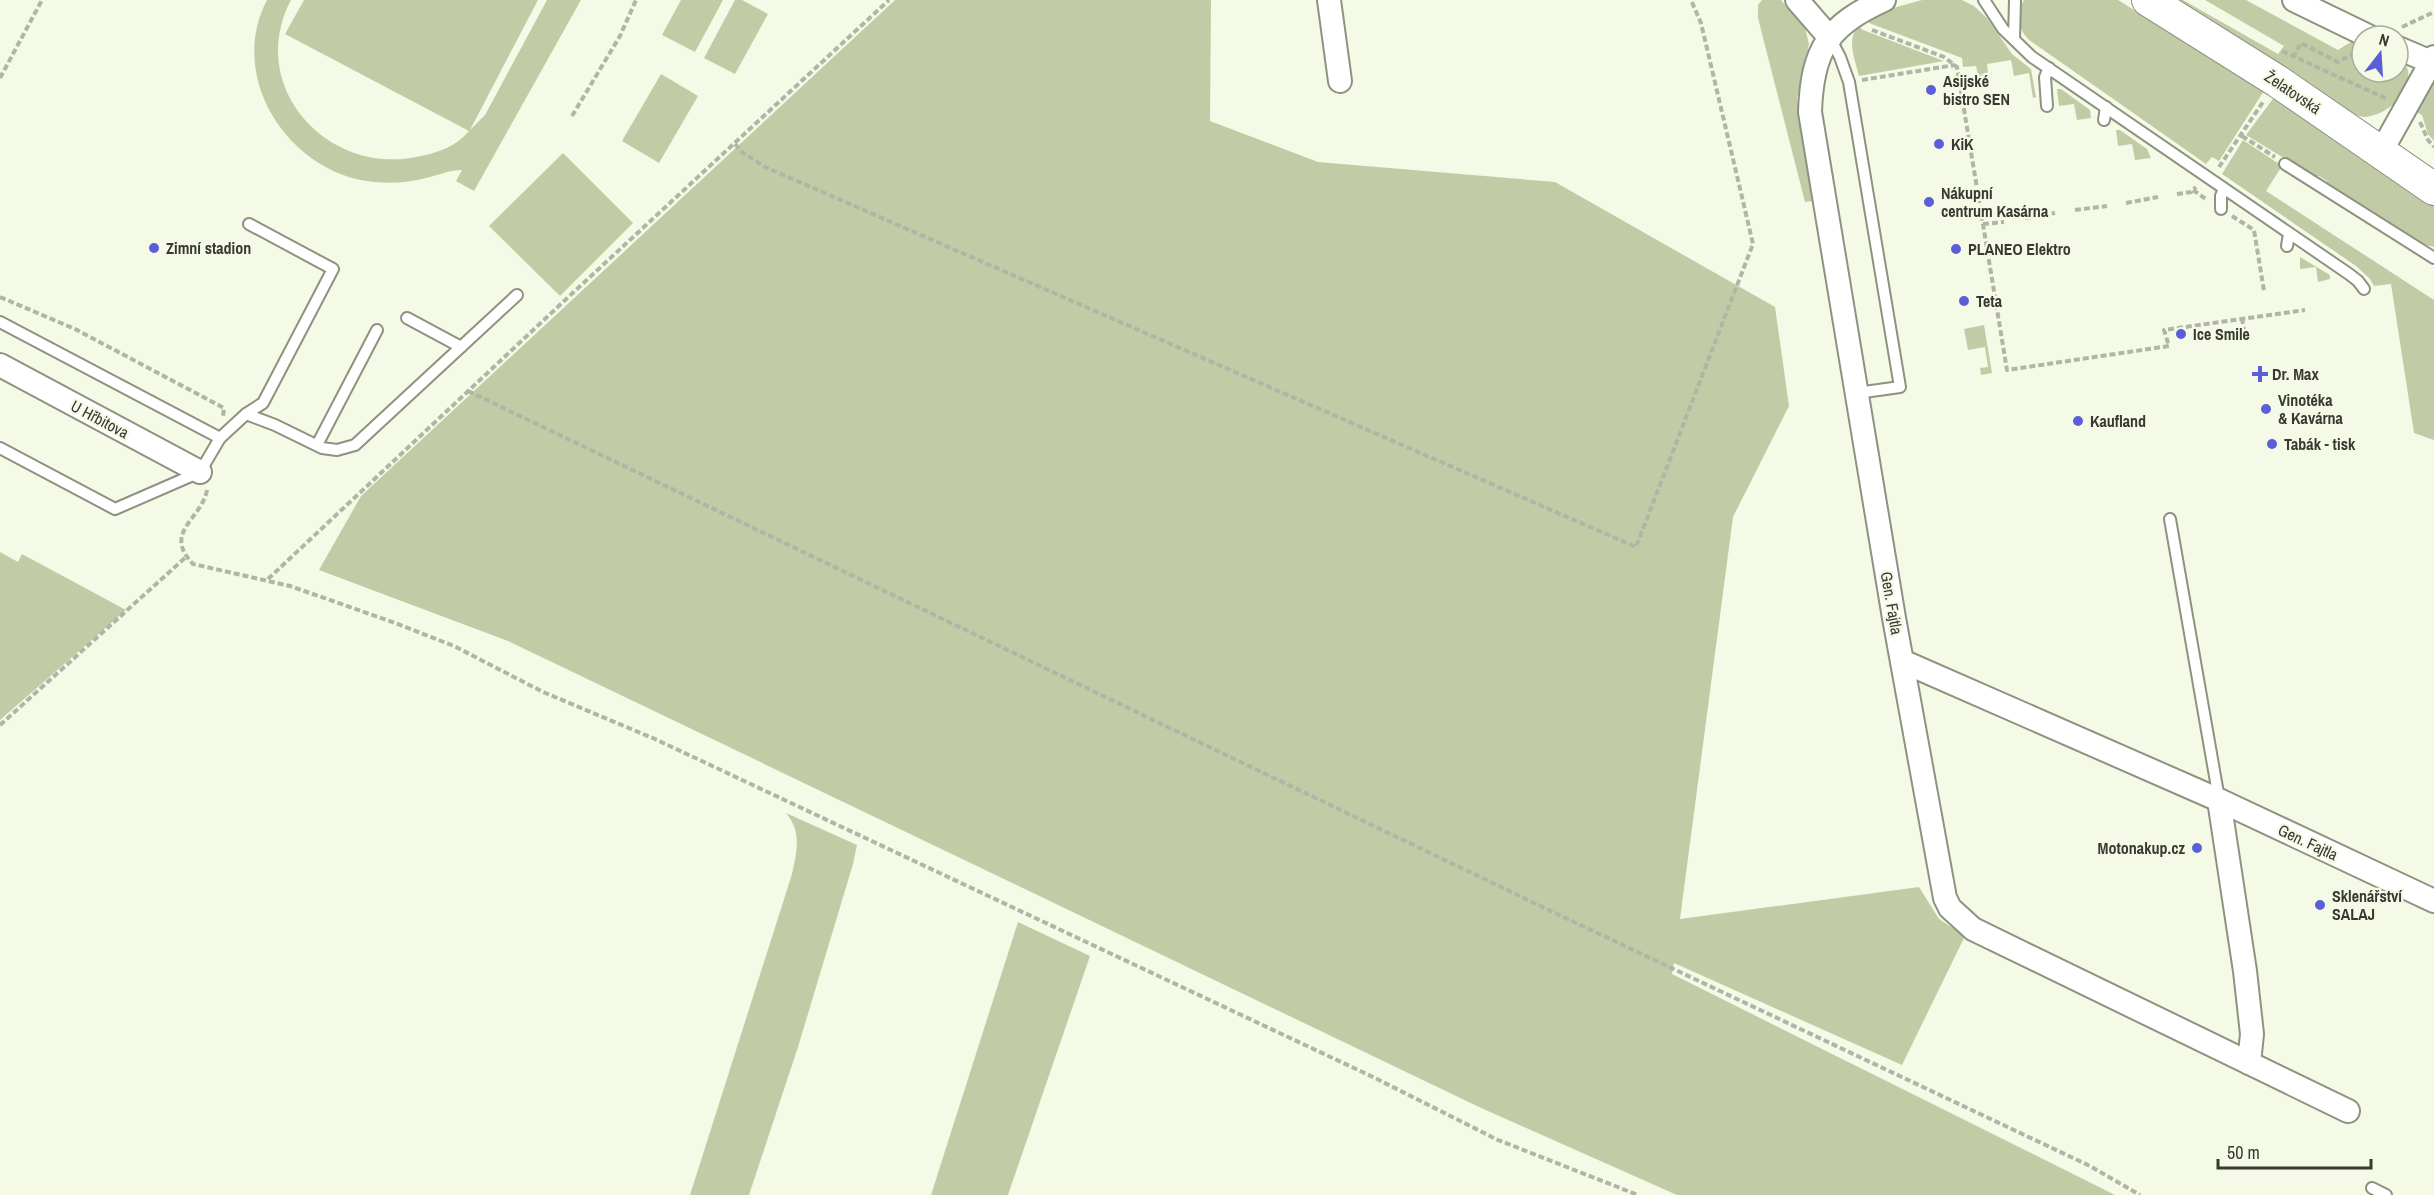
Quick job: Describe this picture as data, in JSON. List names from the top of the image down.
{
  "streets": {
    "main road": ["Želatovská"],
    "street": ["U Hřbitova", "Gen. Fajtla"]
  },
  "places": {
    "other": [
      "Asijské bistro SEN",
      "KiK",
      "Nákupní centrum Kasárna",
      "Zimní stadion",
      "PLANEO Elektro",
      "Teta",
      "Ice Smile",
      "Vinotéka & Kavárna",
      "Kaufland",
      "Tabák - tisk",
      "Motonakup.cz",
      "Sklenářství SALAJ"
    ],
    "health": ["Dr. Max"]
  },
  "scale_bar": "50 m",
  "north": "top"
}
